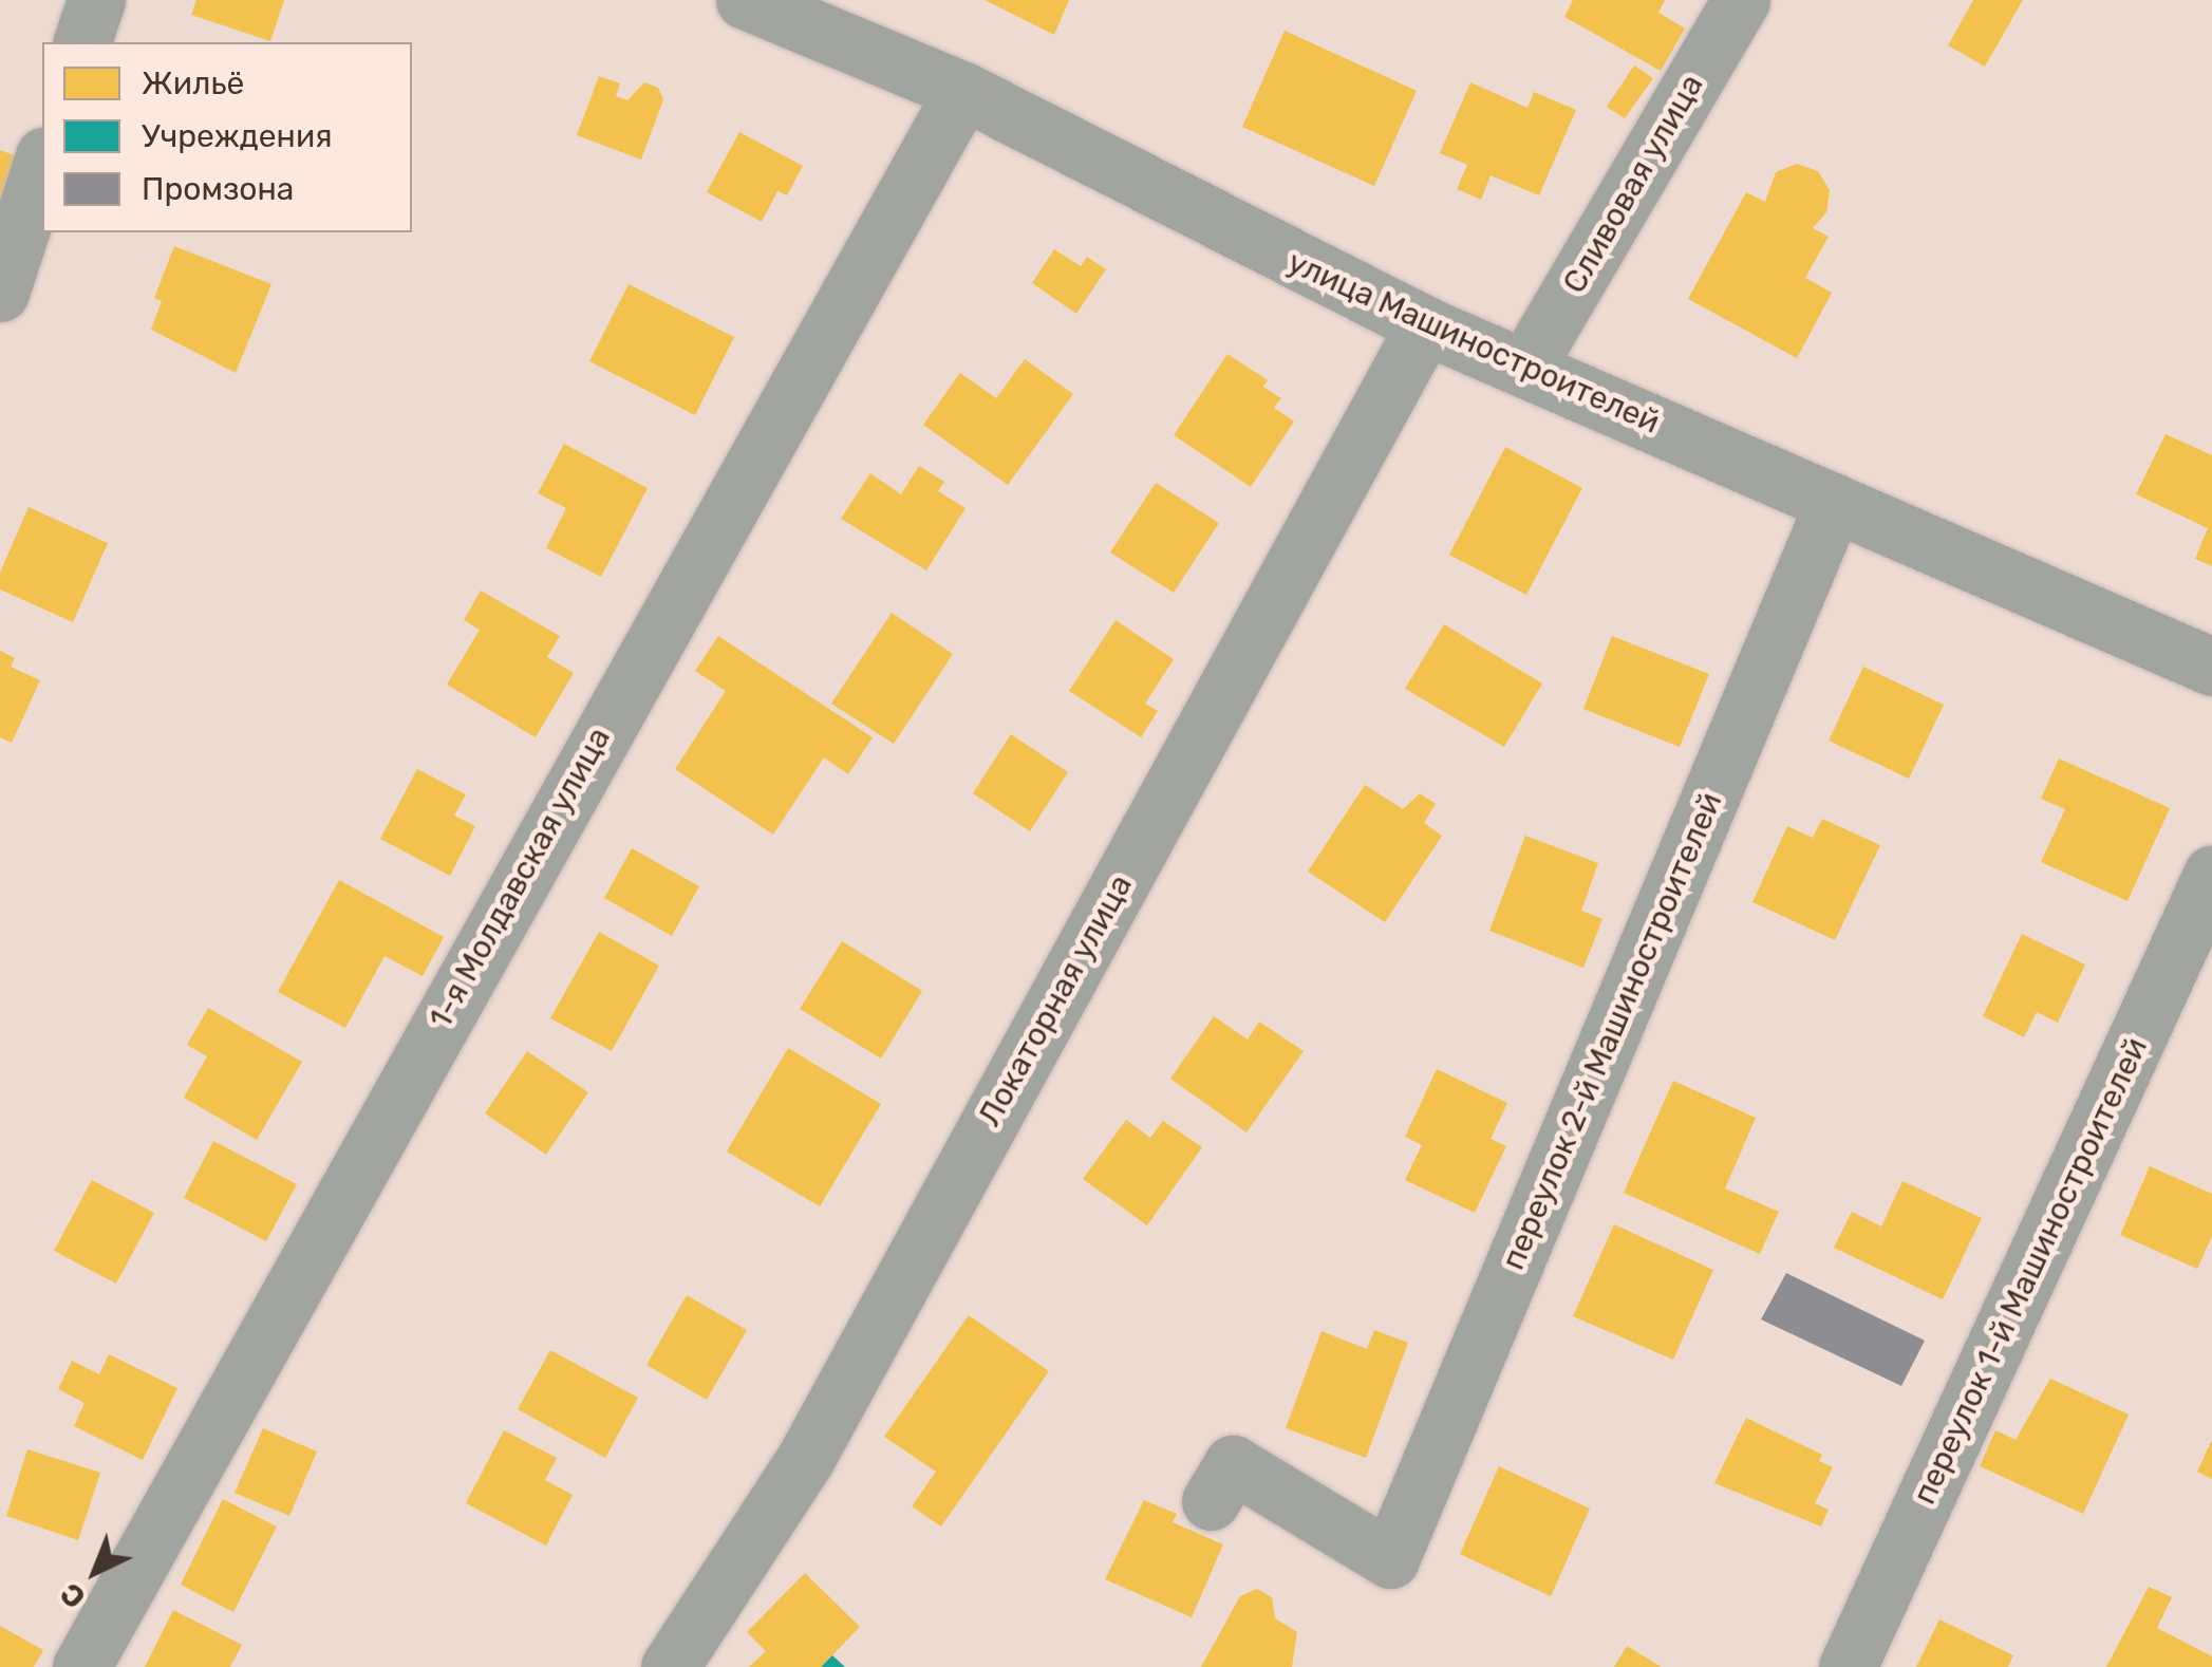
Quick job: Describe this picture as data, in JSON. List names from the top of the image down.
{
  "streets": {
    "street": [
      "Сливовая улица",
      "улица Машиностроителей",
      "1-я Молдавская улица",
      "Локаторная улица",
      "переулок 2-й Машиностроителей",
      "переулок 1-й Машиностроителей"
    ]
  },
  "crossings": [
    ["Сливовая улица", "улица Машиностроителей"],
    ["улица Машиностроителей", "1-я Молдавская улица"],
    ["улица Машиностроителей", "Локаторная улица"],
    ["улица Машиностроителей", "переулок 2-й Машиностроителей"]
  ],
  "legend": ["Жильё", "Учреждения", "Промзона"],
  "north": "bottom left"
}
